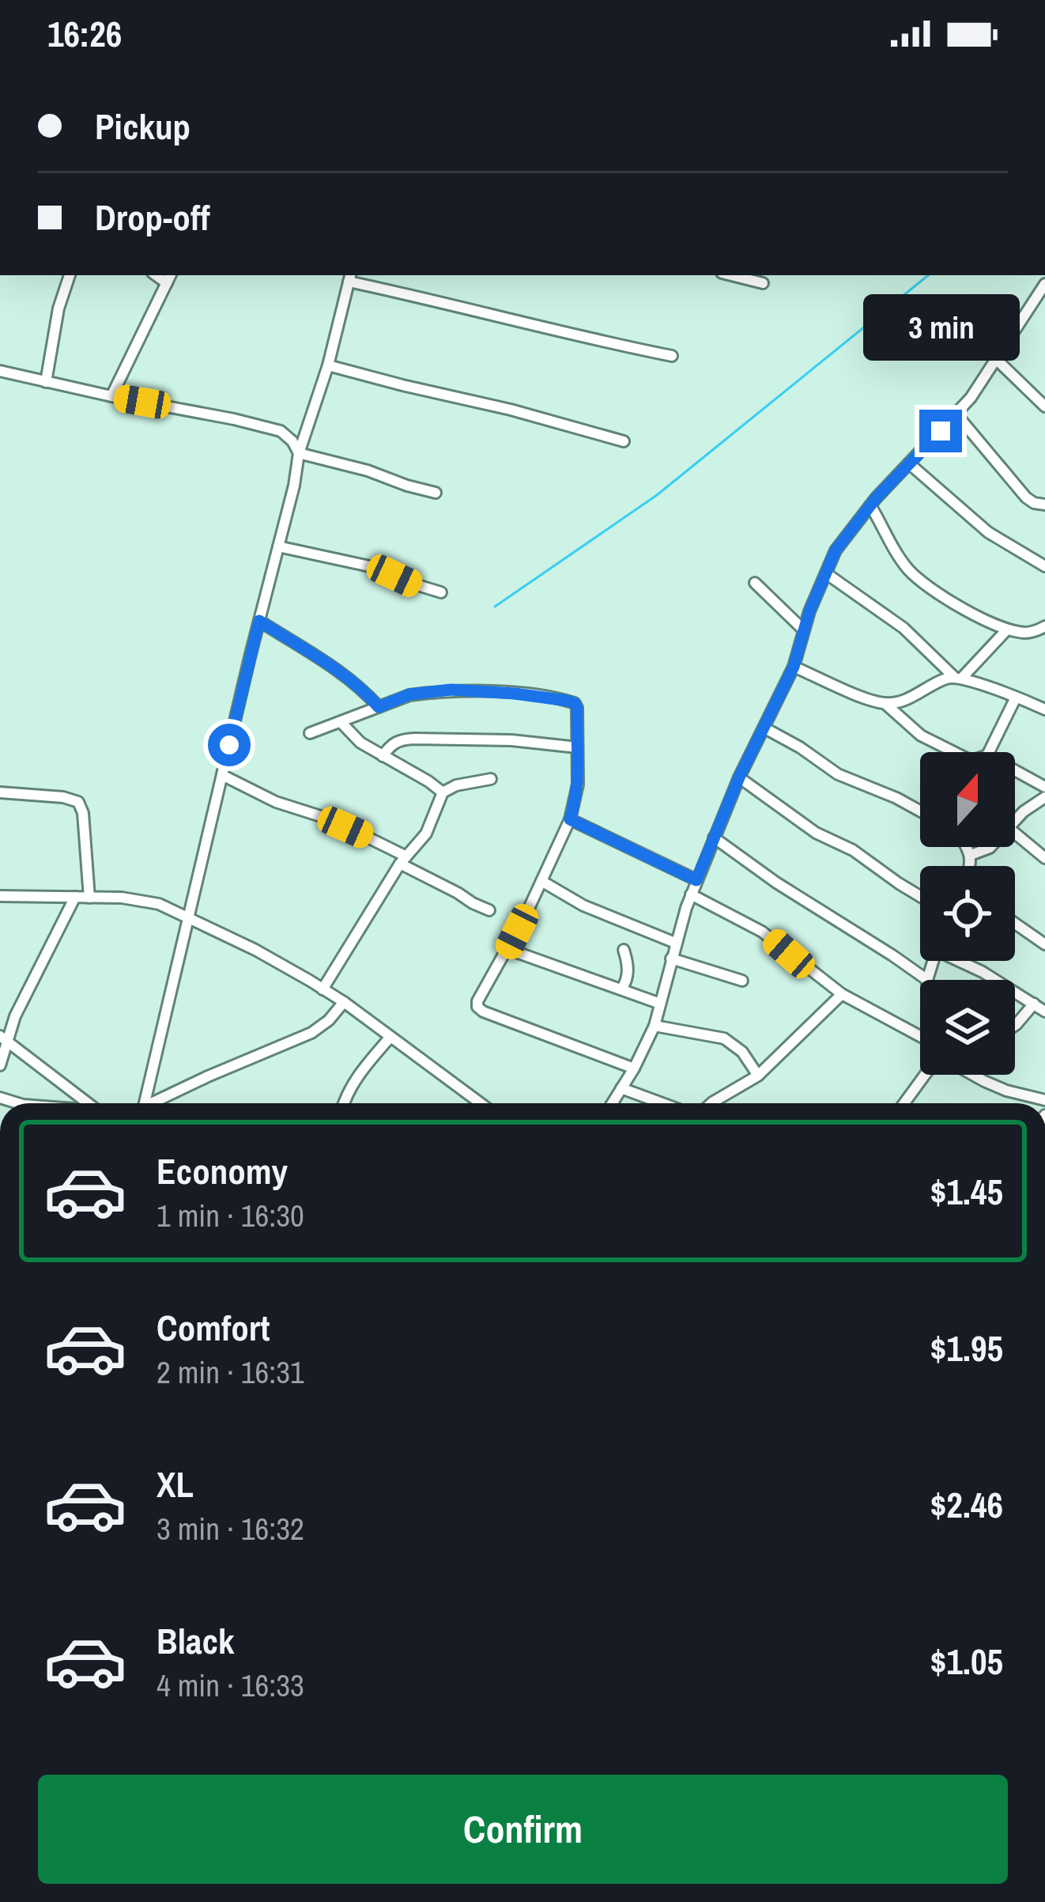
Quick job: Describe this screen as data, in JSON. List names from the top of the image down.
{
  "north": "top",
  "page": {
    "status": "16:26",
    "banner": ["Pickup", "Drop-off"],
    "bubble": "3 min",
    "list": [
      {
        "name": "Economy",
        "note": "1 min · 16:30",
        "value": "$1.45"
      },
      {
        "name": "Comfort",
        "note": "2 min · 16:31",
        "value": "$1.95"
      },
      {
        "name": "XL",
        "note": "3 min · 16:32",
        "value": "$2.46"
      },
      {
        "name": "Black",
        "note": "4 min · 16:33",
        "value": "$1.05"
      }
    ],
    "buttons": "Confirm"
  }
}
